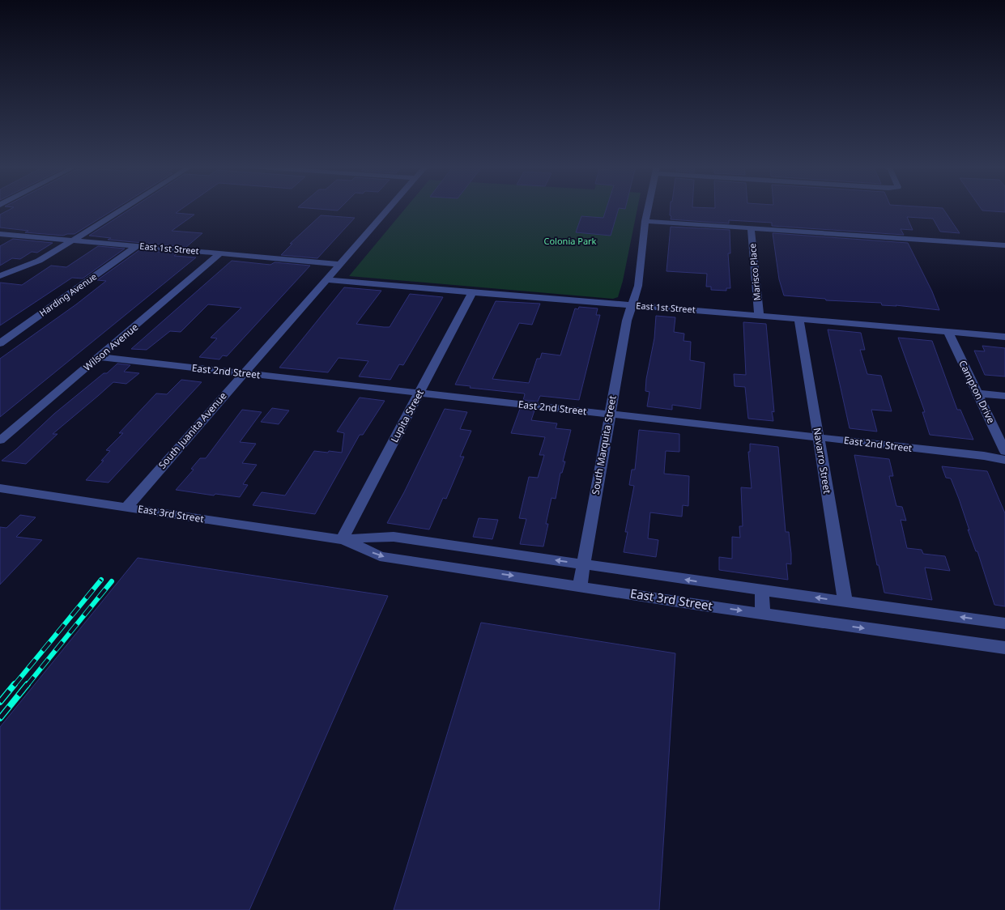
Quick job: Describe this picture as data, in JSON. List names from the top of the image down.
{
  "streets": {
    "street": [
      "East 1st Street",
      "Marisco Place",
      "Harding Avenue",
      "Wilson Avenue",
      "East 2nd Street",
      "Campton Drive",
      "Lupita Street",
      "South Juanita Avenue",
      "South Marquita Street",
      "Navarro Street",
      "East 3rd Street"
    ]
  },
  "crossings": [
    ["East 1st Street", "Marisco Place"],
    ["East 1st Street", "Harding Avenue"],
    ["East 1st Street", "Wilson Avenue"],
    ["East 1st Street", "Campton Drive"],
    ["East 1st Street", "Lupita Street"],
    ["East 1st Street", "South Juanita Avenue"],
    ["East 1st Street", "South Marquita Street"],
    ["East 1st Street", "Navarro Street"],
    ["Wilson Avenue", "East 2nd Street"],
    ["East 2nd Street", "Lupita Street"],
    ["East 2nd Street", "South Juanita Avenue"],
    ["East 2nd Street", "South Marquita Street"],
    ["East 2nd Street", "Navarro Street"],
    ["Lupita Street", "East 3rd Street"],
    ["South Juanita Avenue", "East 3rd Street"],
    ["South Marquita Street", "East 3rd Street"],
    ["Navarro Street", "East 3rd Street"]
  ],
  "parks": ["Colonia Park"]
}
